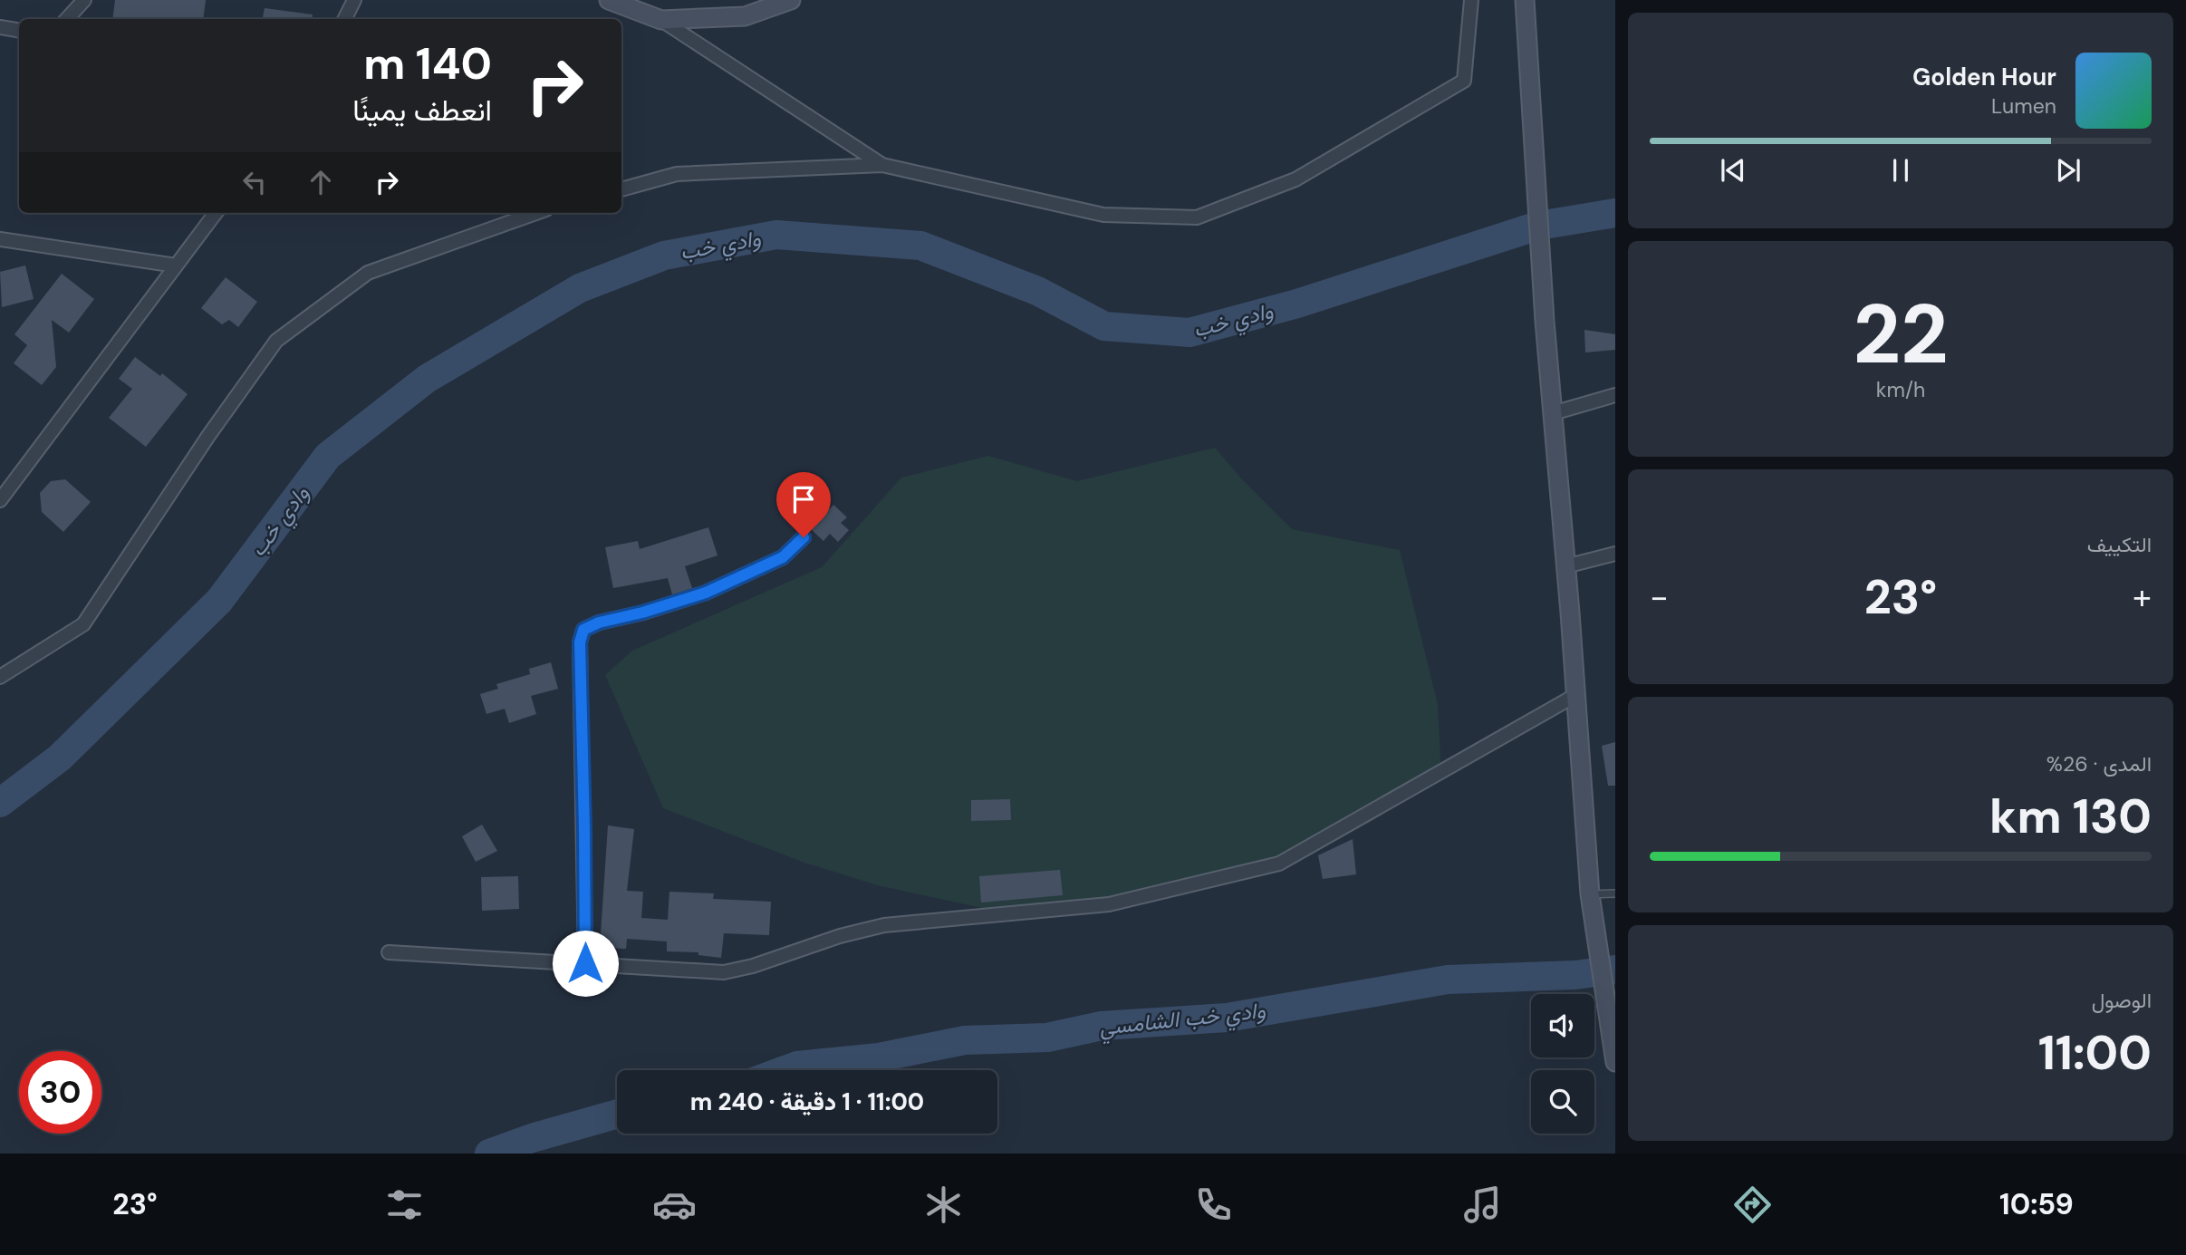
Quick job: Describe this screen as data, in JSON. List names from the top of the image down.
{
  "water": ["وادي خب", "وادي خب الشامسي"],
  "page": {
    "turn": ["140 m", "انعطف يمينًا"],
    "song": ["Golden Hour", "Lumen"],
    "tile": [
      ["22", "km/h"],
      "التكييف",
      ["المدى · 26%", "130 km"],
      ["الوصول", "11:00"]
    ],
    "heat": ["−", "23°", "+"],
    "limit": "30",
    "trip": "11:00 · 1 دقيقة · 240 m",
    "tabs": ["10:59", "23°"]
  }
}
